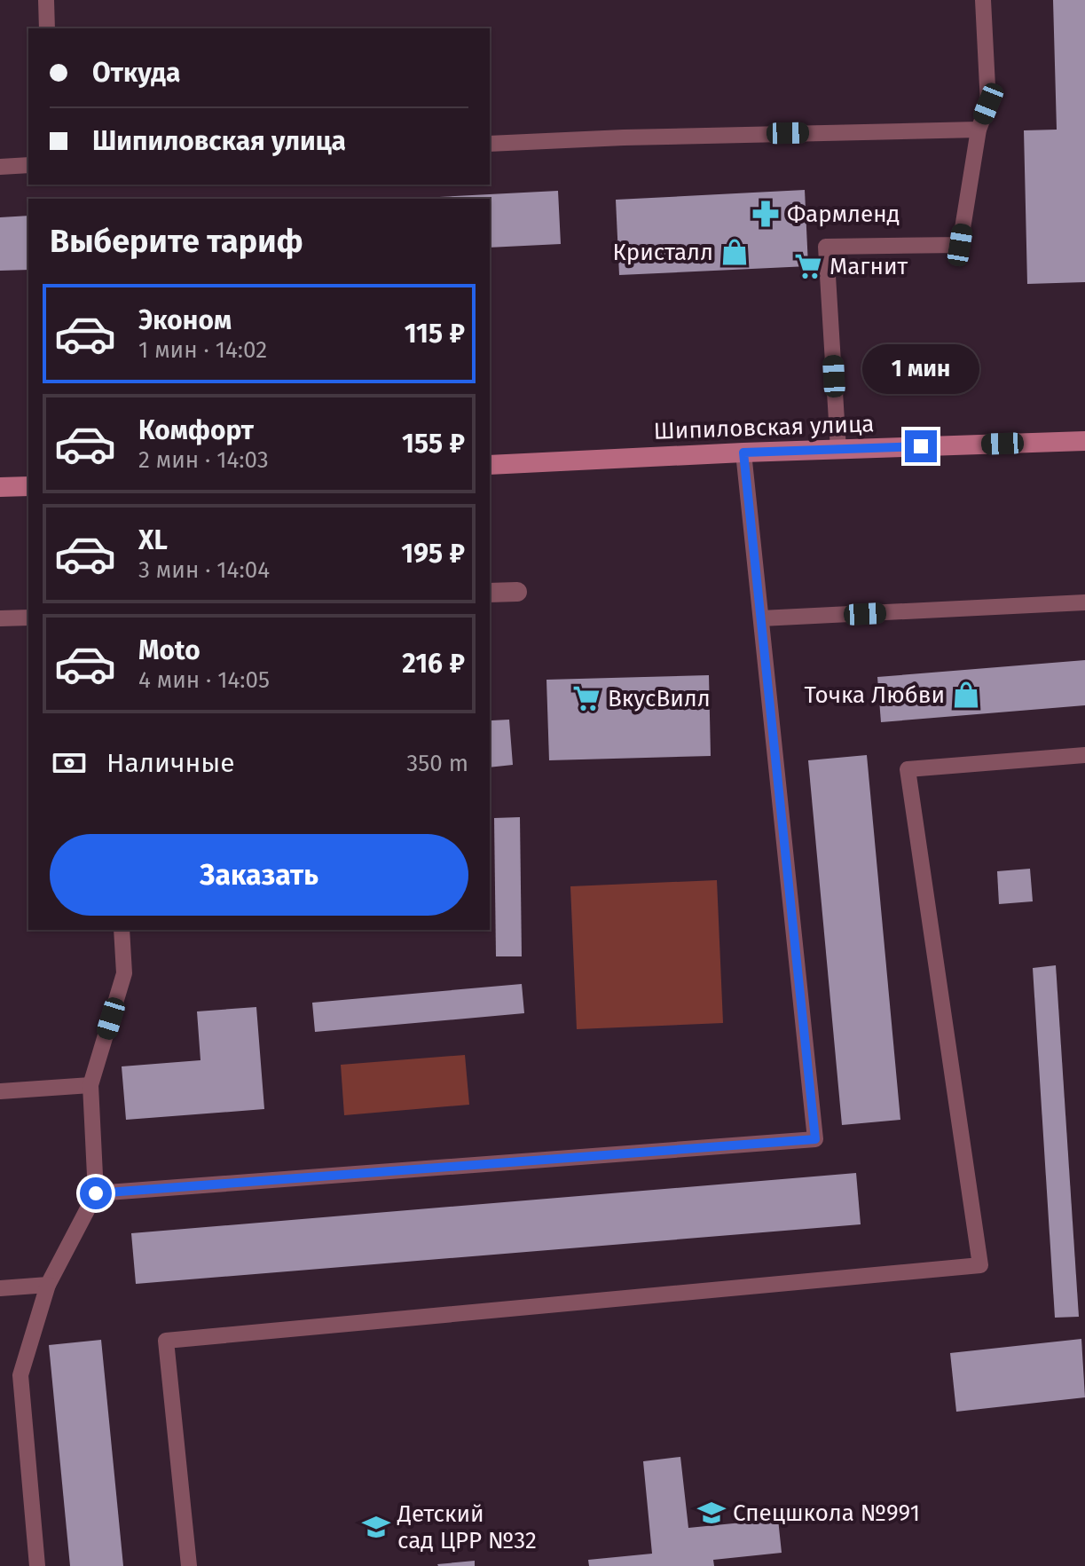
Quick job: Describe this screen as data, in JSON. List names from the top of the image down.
{
  "streets": {
    "main road": ["Шипиловская улица"]
  },
  "places": {
    "pharmacy": ["Фармленд"],
    "shop": ["Кристалл", "Точка Любви"],
    "supermarket": ["Магнит", "ВкусВилл"],
    "school or university": ["Спецшкола №991", "Детский сад ЦРР №32"]
  },
  "page": {
    "banner": ["Откуда", "Шипиловская улица"],
    "heading": "Выберите тариф",
    "list": [
      {
        "name": "Эконом",
        "note": "1 мин · 14:02",
        "value": "115 ₽"
      },
      {
        "name": "Комфорт",
        "note": "2 мин · 14:03",
        "value": "155 ₽"
      },
      {
        "name": "XL",
        "note": "3 мин · 14:04",
        "value": "195 ₽"
      },
      {
        "name": "Moto",
        "note": "4 мин · 14:05",
        "value": "216 ₽"
      }
    ],
    "bubble": "1 мин",
    "pay": ["Наличные", "350 m"],
    "buttons": "Заказать"
  }
}
